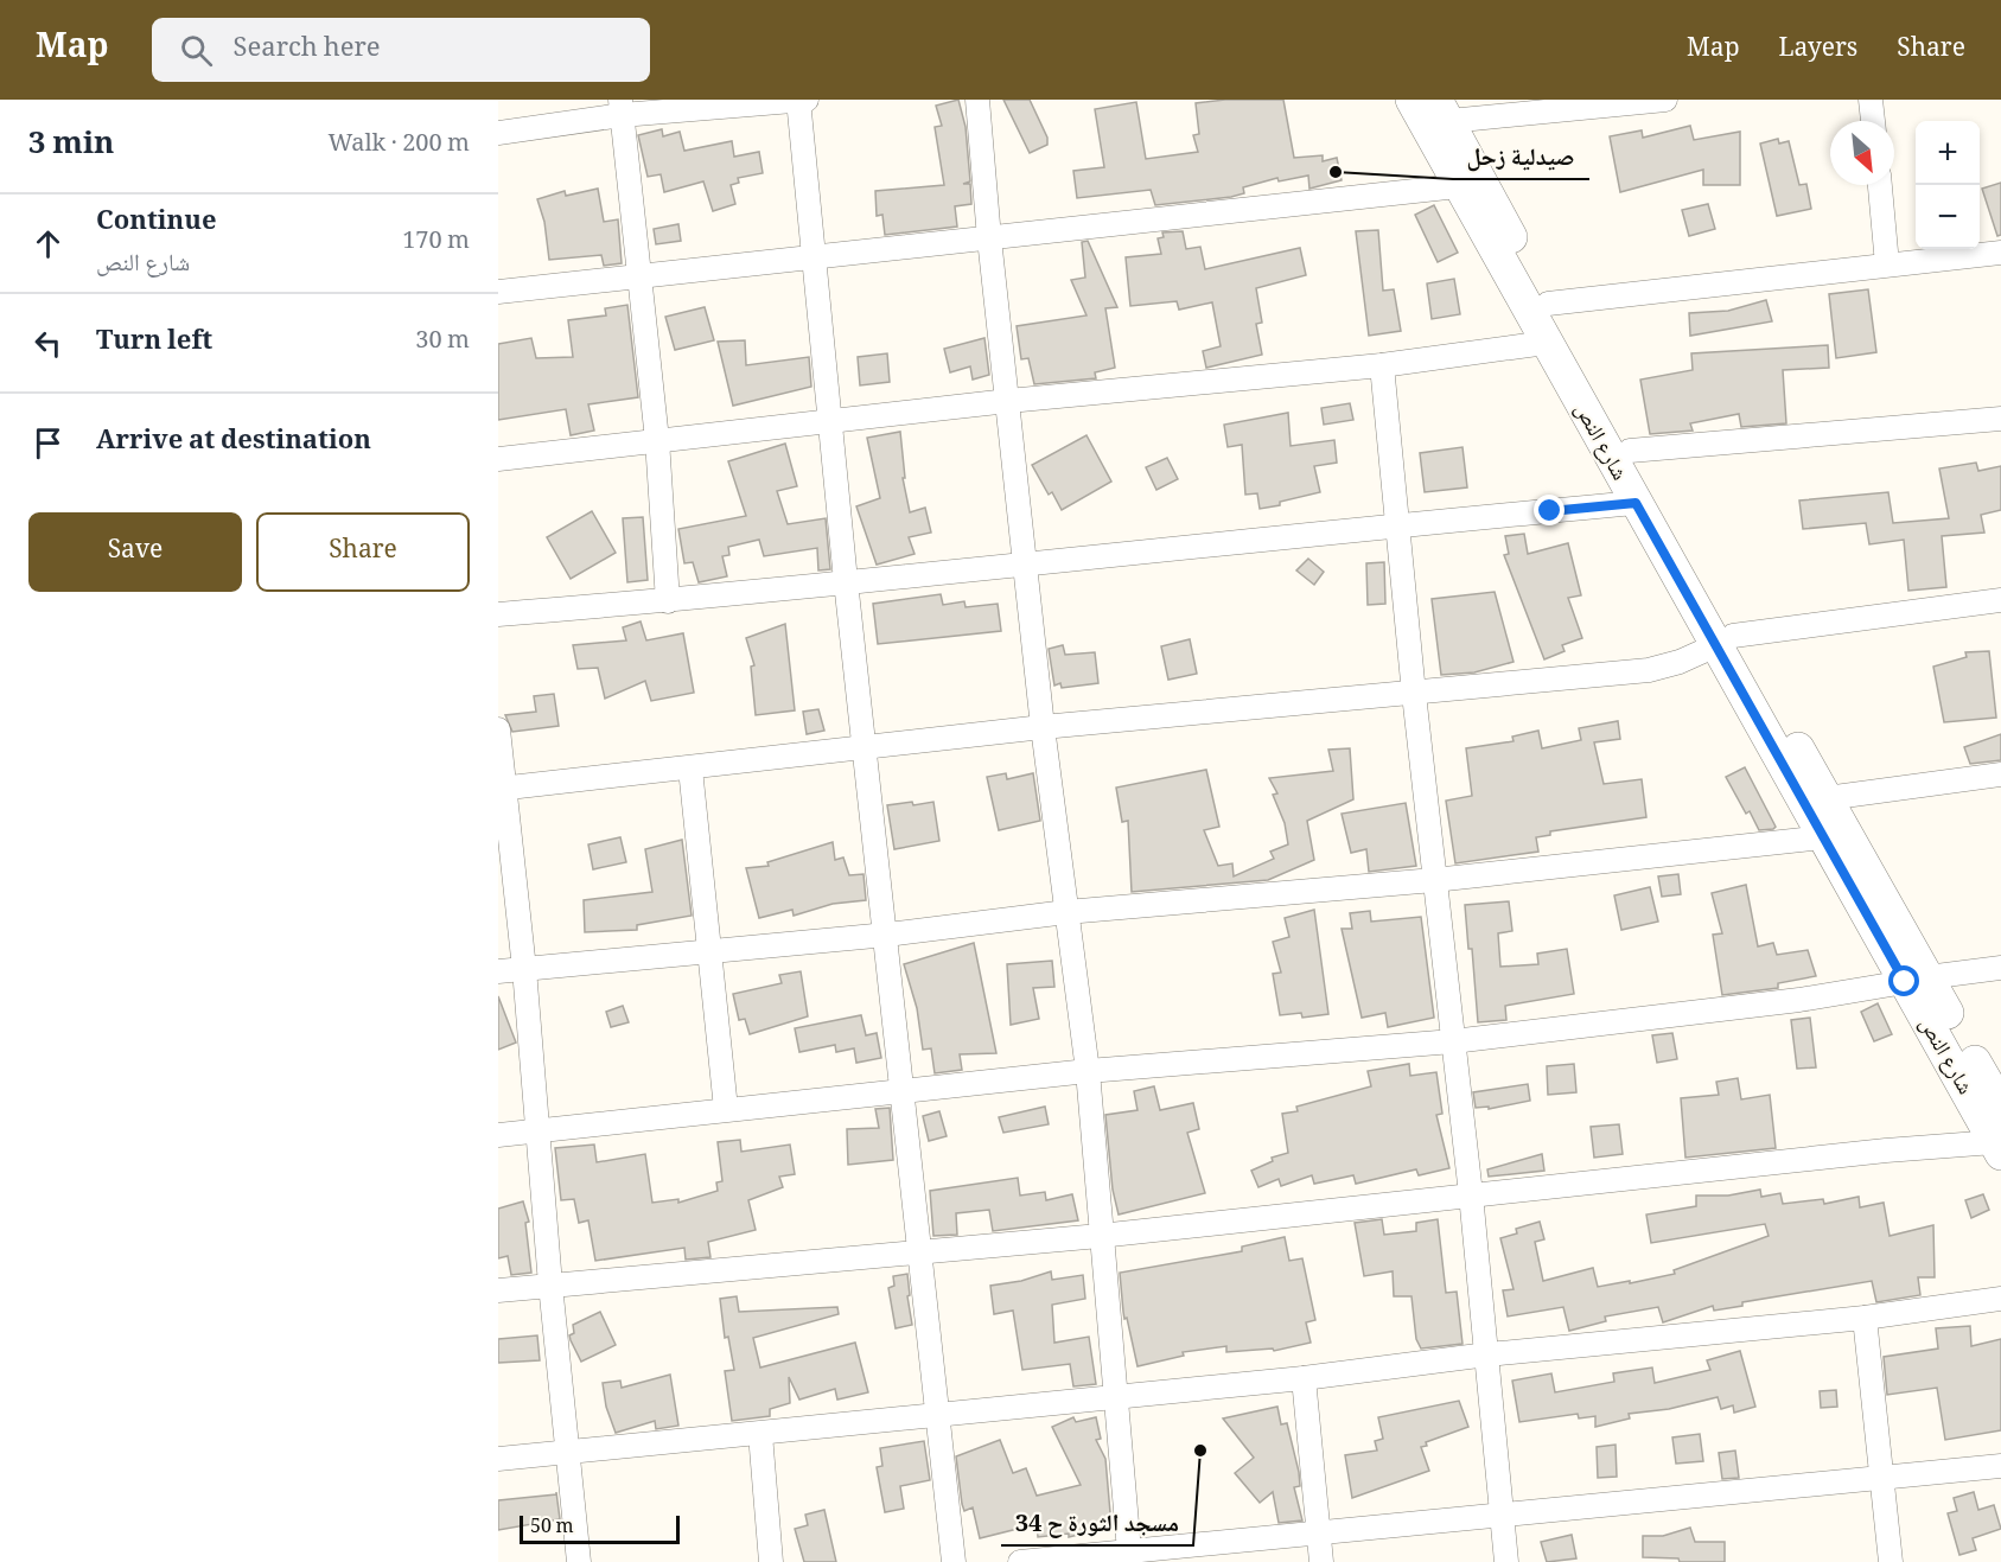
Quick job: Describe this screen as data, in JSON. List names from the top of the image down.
{
  "streets": {
    "main road": ["شارع النص"]
  },
  "places": ["صيدلية زحل", "مسجد الثورة ح 34"],
  "scale_bar": "50 m",
  "north": "bottom right",
  "page": {
    "header": "Map",
    "search": "Search here",
    "nav": ["Map", "Layers", "Share"],
    "heading": ["3 min", "Walk · 200 m"],
    "map_buttons": ["+", "−"],
    "list": [
      ["Continue", "شارع النص", "170 m"],
      ["Turn left", "30 m"],
      "Arrive at destination"
    ],
    "buttons": ["Save", "Share"],
    "scale": "50 m"
  }
}
